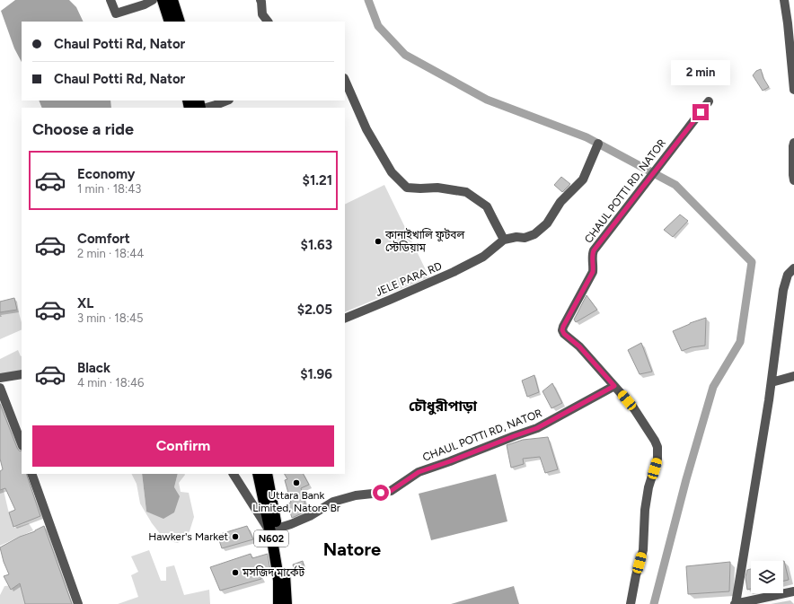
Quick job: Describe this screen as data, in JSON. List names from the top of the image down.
{
  "streets": {
    "highway": ["N602"],
    "street": ["CHAUL POTTI RD, NATOR", "JELE PARA RD"]
  },
  "crossings": [
    ["CHAUL POTTI RD, NATOR", "N602"]
  ],
  "districts": ["চৌধুরীপাড়া", "Natore"],
  "places": [
    "কানাইখালি ফুটবল স্টেডিয়াম",
    "Uttara Bank Limited, Natore Br",
    "Hawker's Market",
    "মসজিদ মার্কেট"
  ],
  "page": {
    "banner": ["Chaul Potti Rd, Nator", "Chaul Potti Rd, Nator"],
    "bubble": "2 min",
    "heading": "Choose a ride",
    "list": [
      {
        "name": "Economy",
        "note": "1 min · 18:43",
        "value": "$1.21"
      },
      {
        "name": "Comfort",
        "note": "2 min · 18:44",
        "value": "$1.63"
      },
      {
        "name": "XL",
        "note": "3 min · 18:45",
        "value": "$2.05"
      },
      {
        "name": "Black",
        "note": "4 min · 18:46",
        "value": "$1.96"
      }
    ],
    "buttons": "Confirm"
  }
}
